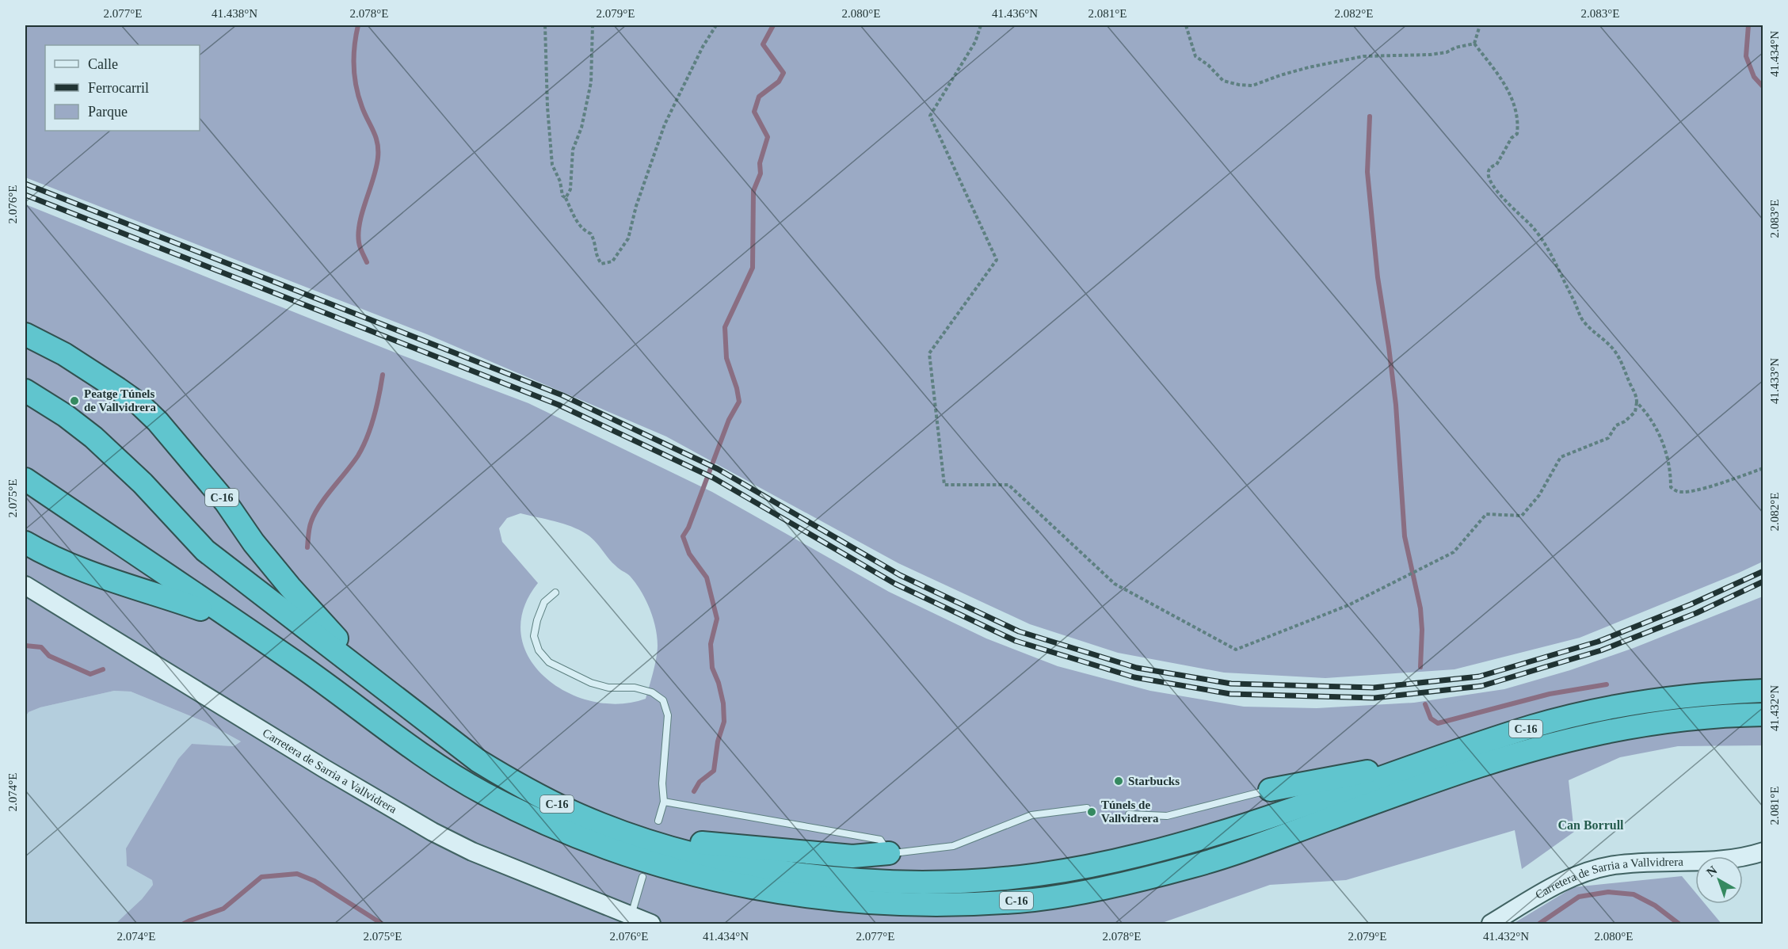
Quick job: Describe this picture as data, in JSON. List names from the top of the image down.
{
  "streets": {
    "highway": ["C-16"],
    "main road": ["Carretera de Sarria a Vallvidrera"]
  },
  "districts": ["Can Borrull"],
  "places": ["Peatge Túnels de Vallvidrera", "Starbucks", "Túnels de Vallvidrera"],
  "legend": ["Calle", "Ferrocarril", "Parque"],
  "north": "top left",
  "coordinates": [
    "2.077°E",
    "41.438°N",
    "2.078°E",
    "2.079°E",
    "2.080°E",
    "41.436°N",
    "2.081°E",
    "2.082°E",
    "2.083°E",
    "41.434°N",
    "2.076°E",
    "41.433°N",
    "2.075°E",
    "41.432°N",
    "2.074°E"
  ]
}
